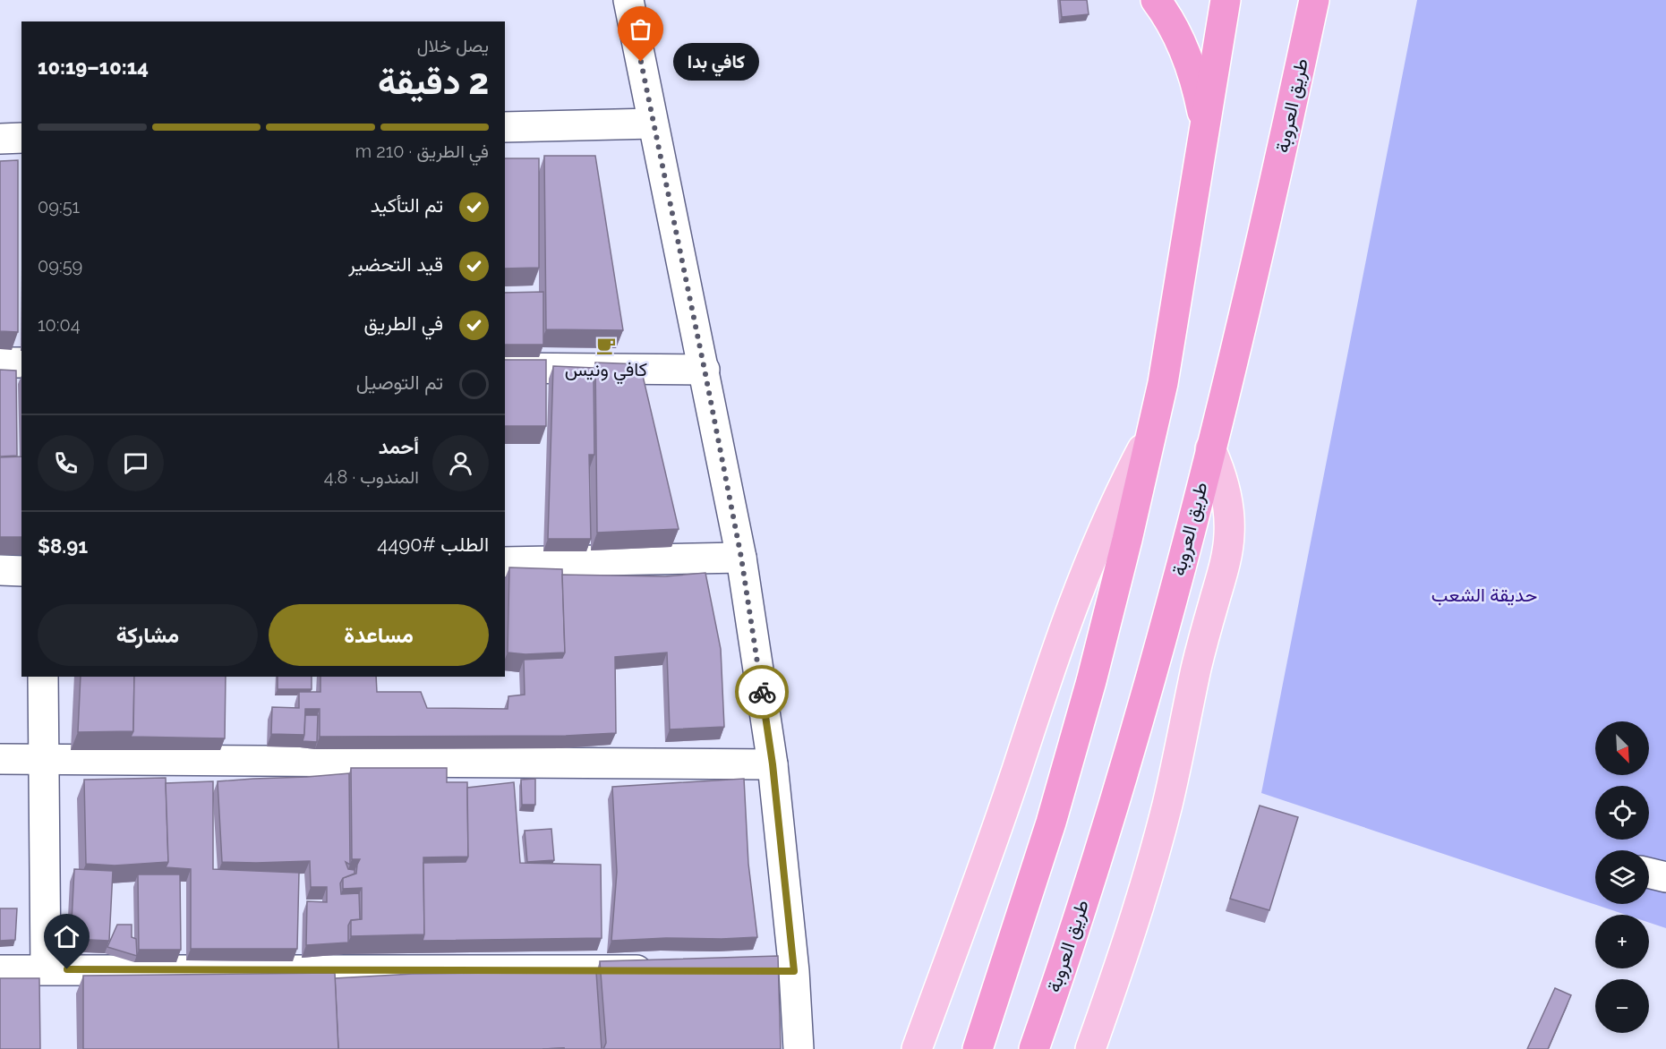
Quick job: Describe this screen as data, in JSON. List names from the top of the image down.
{
  "streets": {
    "highway": ["طريق العروبة"]
  },
  "parks": ["حديقة الشعب"],
  "places": {
    "other": ["كافي بدا"],
    "cafe": ["كافي ونيس"]
  },
  "north": "bottom right",
  "page": {
    "heading": ["2 دقيقة", "يصل خلال", "10:14–10:19"],
    "panel": [
      "أحمد",
      "المندوب · 4.8",
      "الطلب #4490",
      "$8.91"
    ],
    "bubble": "كافي بدا",
    "bar": "في الطريق · 210 m",
    "list": [
      ["تم التأكيد", "09:51"],
      ["قيد التحضير", "09:59"],
      ["في الطريق", "10:04"],
      "تم التوصيل"
    ],
    "buttons": ["مساعدة", "مشاركة"],
    "map_buttons": ["+", "−"]
  }
}
